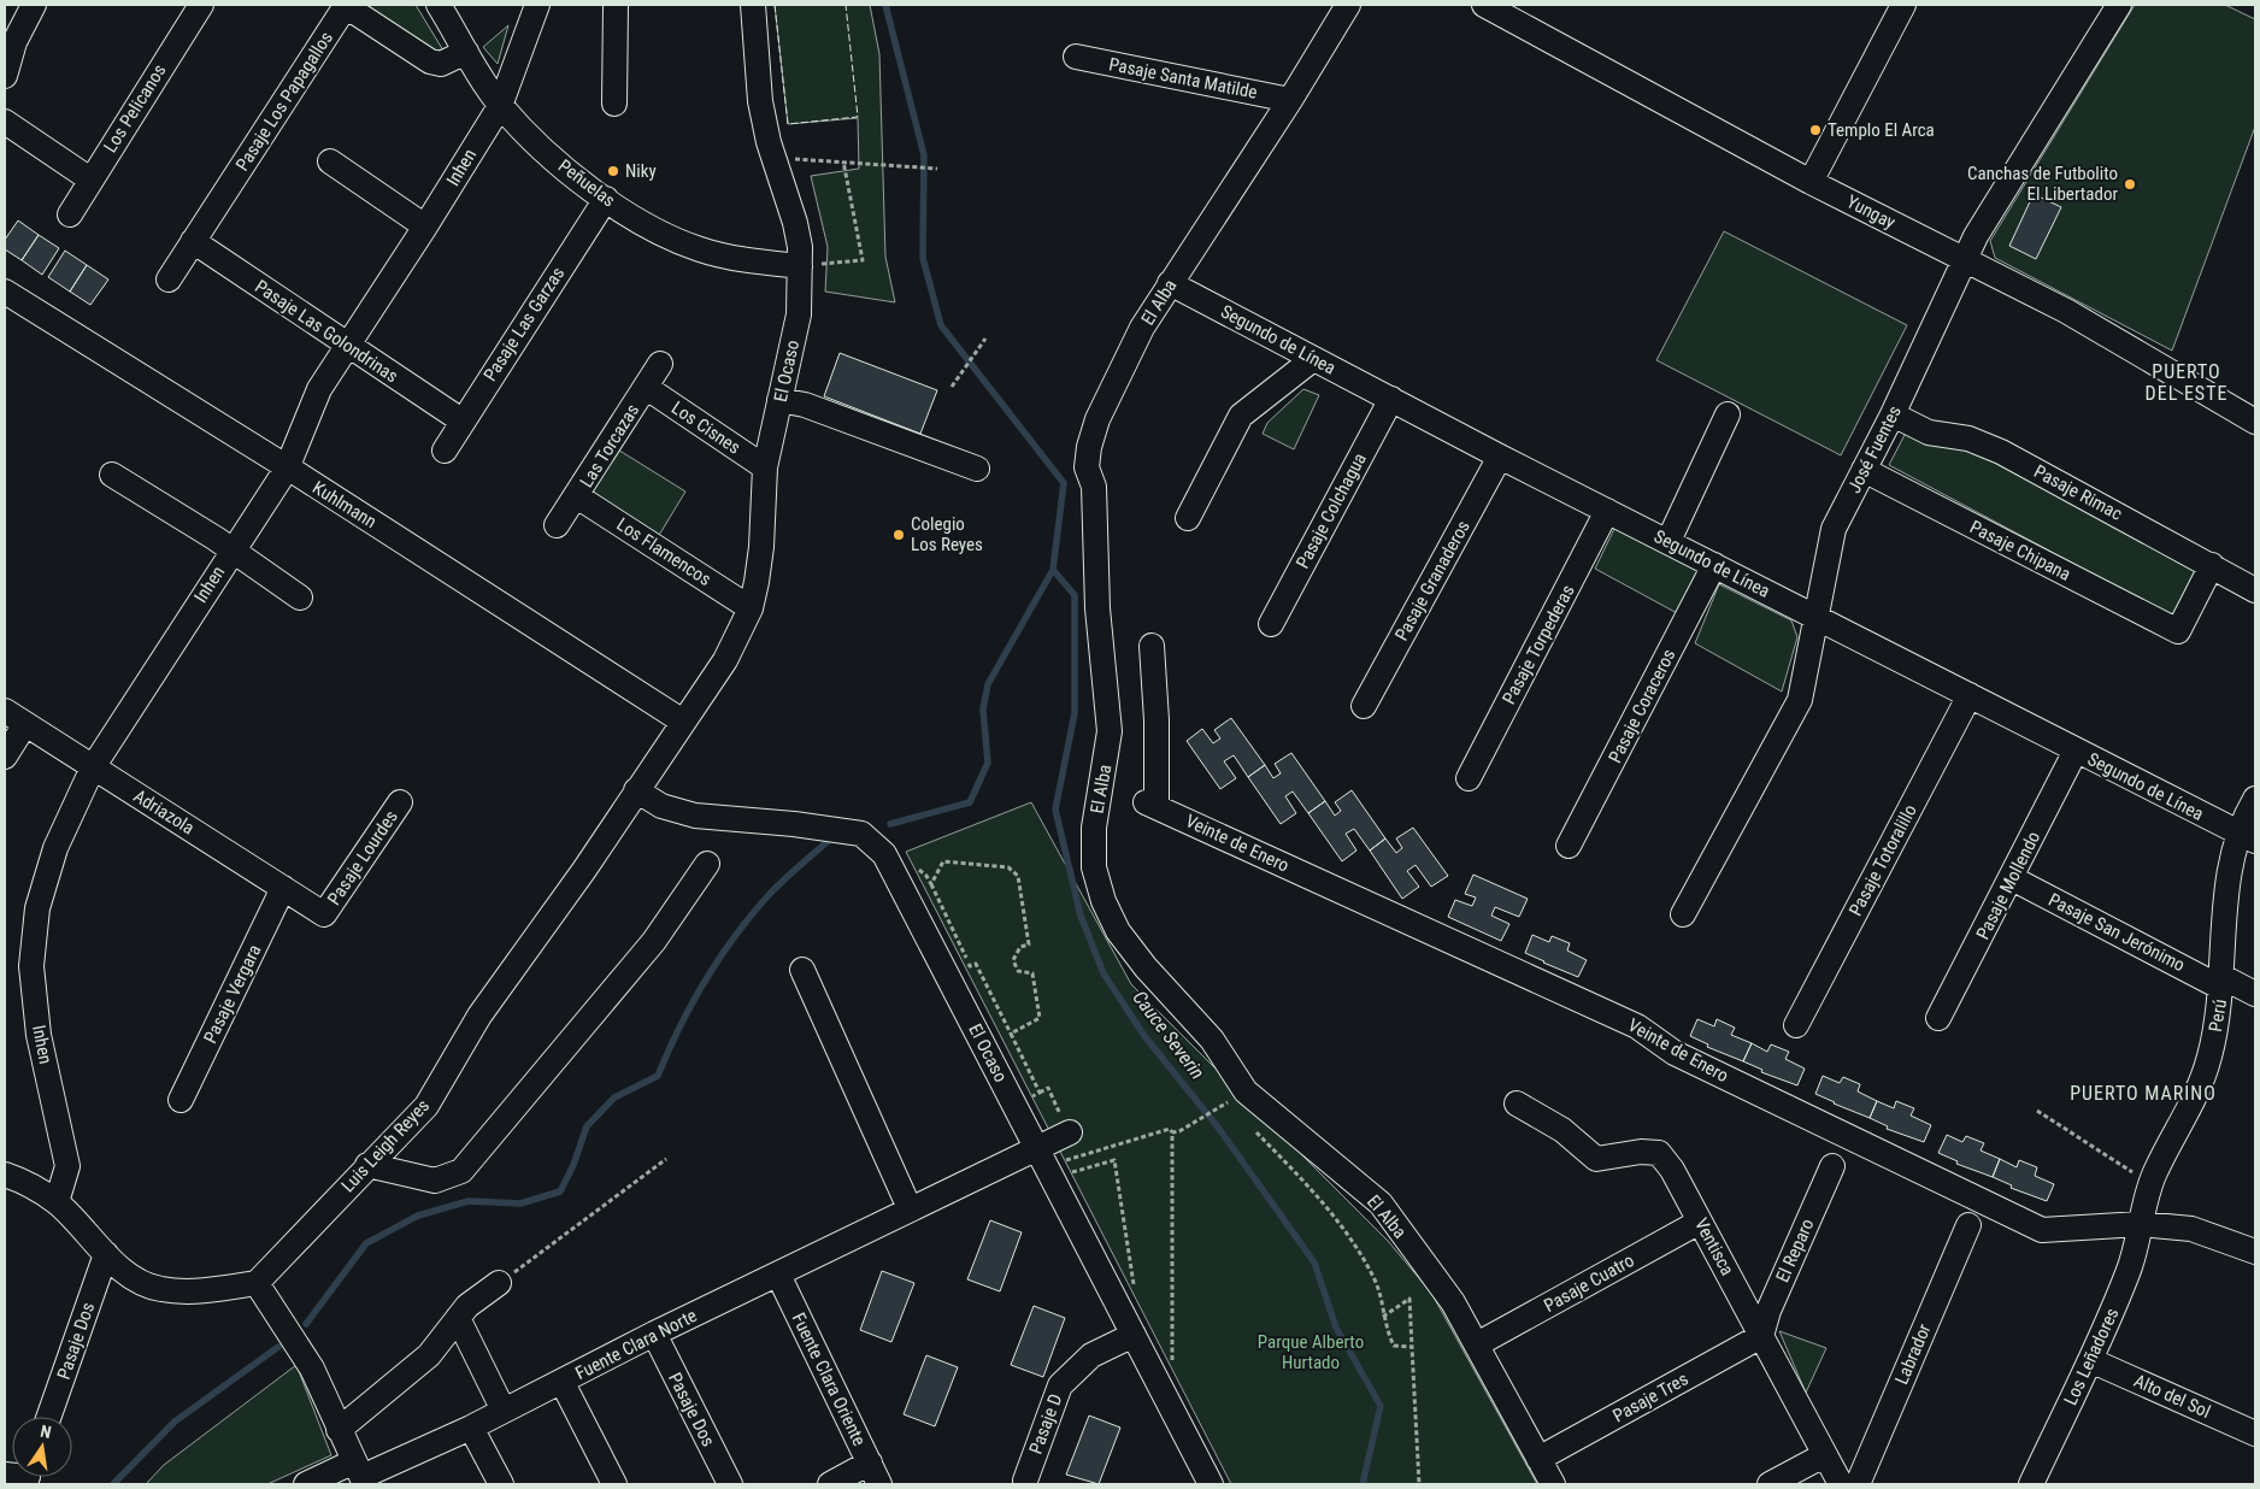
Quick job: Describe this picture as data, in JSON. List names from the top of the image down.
{
  "streets": {
    "street": [
      "Pasaje Santa Matilde",
      "Pasaje Los Papagallos",
      "Los Pelicanos",
      "Inhen",
      "Peñuelas",
      "Yungay",
      "El Alba",
      "Pasaje Las Garzas",
      "Pasaje Las Golondrinas",
      "Segundo de Línea",
      "El Ocaso",
      "Los Cisnes",
      "Las Torcazas",
      "José Fuentes",
      "Pasaje Rimac",
      "Kuhlmann",
      "Pasaje Colchagua",
      "Pasaje Chipana",
      "Los Flamencos",
      "Pasaje Granaderos",
      "Pasaje Torpederas",
      "Pasaje Coraceros",
      "Adriazola",
      "Veinte de Enero",
      "Pasaje Lourdes",
      "Pasaje Totoralillo",
      "Pasaje Mollendo",
      "Pasaje San Jerónimo",
      "Pasaje Vergara",
      "Perú",
      "Luis Leigh Reyes",
      "Ventisca",
      "El Reparo",
      "Pasaje Cuatro",
      "Pasaje Dos",
      "Fuente Clara Norte",
      "Labrador",
      "Los Leñadores",
      "Fuente Clara Oriente",
      "Alto del Sol",
      "Pasaje Tres",
      "Pasaje D"
    ]
  },
  "crossings": [
    ["Pasaje Santa Matilde", "El Alba"],
    ["Pasaje Los Papagallos", "Peñuelas"],
    ["Pasaje Los Papagallos", "Pasaje Las Golondrinas"],
    ["Inhen", "Peñuelas"],
    ["Inhen", "Pasaje Las Golondrinas"],
    ["Inhen", "Kuhlmann"],
    ["Inhen", "Adriazola"],
    ["Peñuelas", "Pasaje Las Garzas"],
    ["Peñuelas", "El Ocaso"],
    ["Yungay", "José Fuentes"],
    ["El Alba", "Segundo de Línea"],
    ["El Alba", "Pasaje Cuatro"],
    ["El Alba", "Pasaje Tres"],
    ["Pasaje Las Garzas", "Pasaje Las Golondrinas"],
    ["Segundo de Línea", "José Fuentes"],
    ["Segundo de Línea", "Pasaje Colchagua"],
    ["Segundo de Línea", "Pasaje Granaderos"],
    ["Segundo de Línea", "Pasaje Torpederas"],
    ["Segundo de Línea", "Pasaje Coraceros"],
    ["Segundo de Línea", "Pasaje Totoralillo"],
    ["Segundo de Línea", "Pasaje Mollendo"],
    ["Segundo de Línea", "Perú"],
    ["El Ocaso", "Los Cisnes"],
    ["El Ocaso", "Kuhlmann"],
    ["El Ocaso", "Los Flamencos"],
    ["El Ocaso", "Luis Leigh Reyes"],
    ["El Ocaso", "Fuente Clara Norte"],
    ["El Ocaso", "Pasaje D"],
    ["Los Cisnes", "Las Torcazas"],
    ["Las Torcazas", "Los Flamencos"],
    ["José Fuentes", "Pasaje Rimac"],
    ["José Fuentes", "Pasaje Chipana"],
    ["Pasaje Rimac", "Pasaje Chipana"],
    ["Kuhlmann", "Luis Leigh Reyes"],
    ["Adriazola", "Pasaje Lourdes"],
    ["Adriazola", "Pasaje Vergara"],
    ["Veinte de Enero", "Perú"],
    ["Veinte de Enero", "Los Leñadores"],
    ["Pasaje Mollendo", "Pasaje San Jerónimo"],
    ["Pasaje San Jerónimo", "Perú"],
    ["Perú", "Los Leñadores"],
    ["Ventisca", "El Reparo"],
    ["Ventisca", "Pasaje Cuatro"],
    ["Ventisca", "Pasaje Tres"],
    ["El Reparo", "Pasaje Tres"],
    ["Pasaje Dos", "Fuente Clara Norte"],
    ["Fuente Clara Norte", "Fuente Clara Oriente"],
    ["Los Leñadores", "Alto del Sol"]
  ],
  "districts": ["PUERTO DEL ESTE", "PUERTO MARINO"],
  "water": ["Cauce Severin"],
  "parks": ["Parque Alberto Hurtado"],
  "places": [
    "Templo El Arca",
    "Niky",
    "Canchas de Futbolito El Libertador",
    "Colegio Los Reyes"
  ],
  "north": "top"
}
